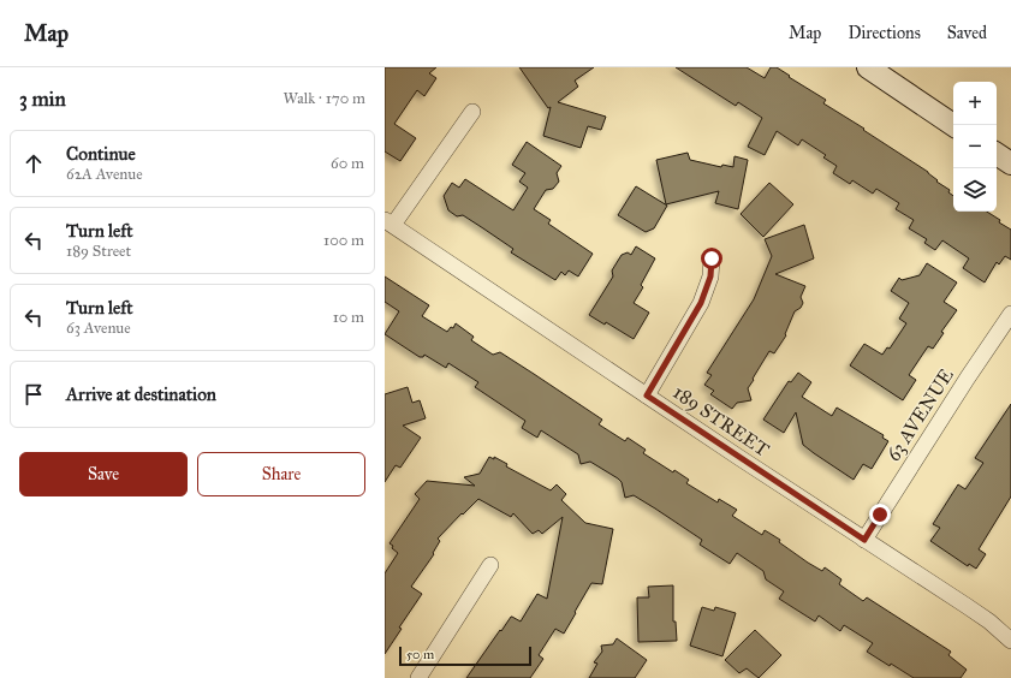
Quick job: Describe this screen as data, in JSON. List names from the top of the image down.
{
  "streets": {
    "street": ["63 AVENUE", "189 STREET"]
  },
  "crossings": [
    ["63 AVENUE", "189 STREET"]
  ],
  "scale_bar": "50 m",
  "page": {
    "header": "Map",
    "nav": ["Map", "Directions", "Saved"],
    "heading": ["3 min", "Walk · 170 m"],
    "map_buttons": ["+", "−"],
    "list": [
      ["Continue", "62A Avenue", "60 m"],
      ["Turn left", "189 Street", "100 m"],
      ["Turn left", "63 Avenue", "10 m"],
      "Arrive at destination"
    ],
    "buttons": ["Save", "Share"],
    "scale": "50 m"
  }
}
